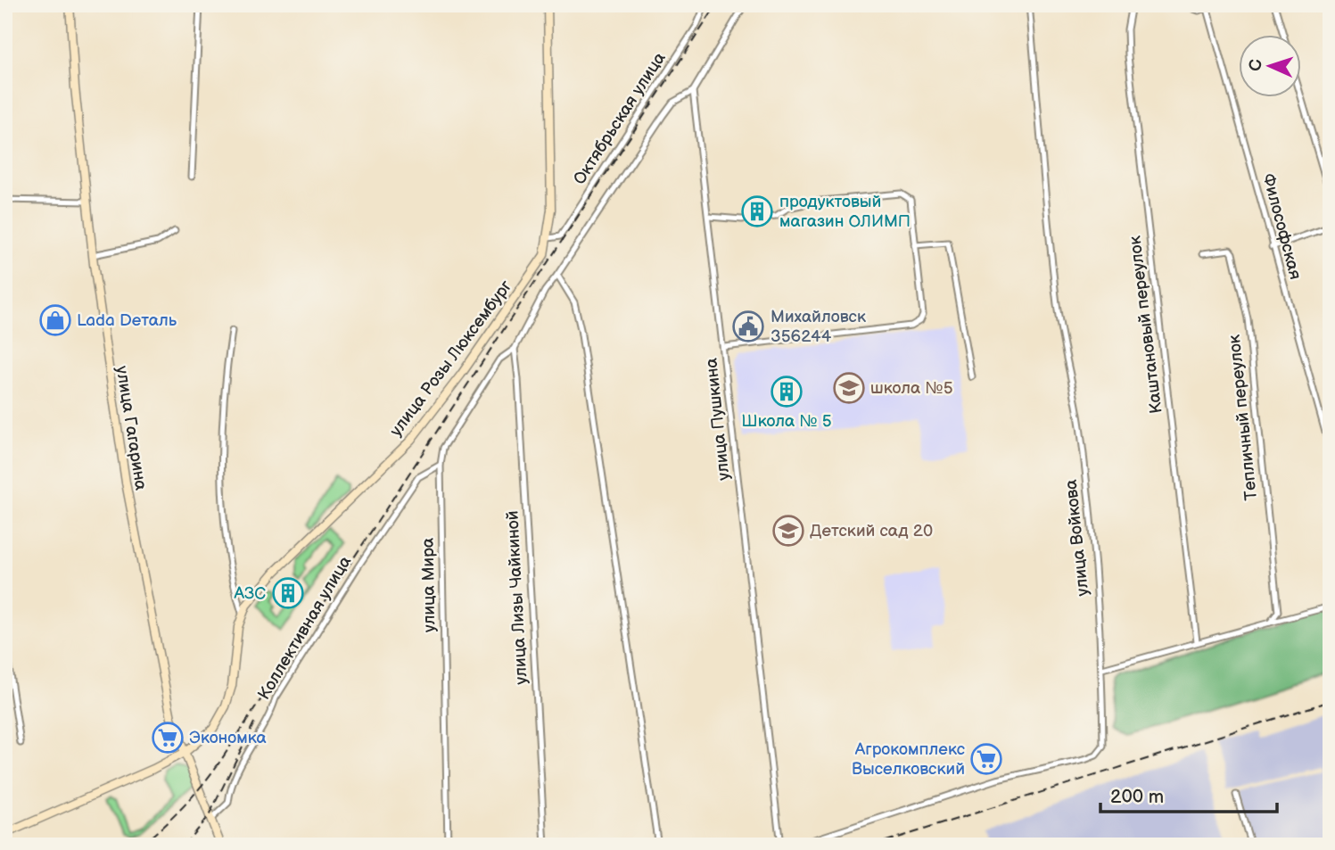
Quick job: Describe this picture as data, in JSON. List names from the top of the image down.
{
  "streets": {
    "main road": ["улица Розы Люксембург", "улица Гагарина"],
    "street": [
      "Октябрьская улица",
      "Философская",
      "Каштановый переулок",
      "Тепличный переулок",
      "улица Пушкина",
      "улица Войкова",
      "улица Мира",
      "улица Лизы Чайкиной",
      "Коллективная улица"
    ]
  },
  "crossings": [
    ["Октябрьская улица", "улица Розы Люксембург"],
    ["улица Гагарина", "Коллективная улица"],
    ["улица Мира", "улица Лизы Чайкиной"],
    ["улица Мира", "Коллективная улица"]
  ],
  "places": {
    "building": ["продуктовый магазин ОЛИМП", "Школа № 5", "АЗС"],
    "shop": ["Lada Dеталь"],
    "public building": ["Михайловск 356244"],
    "school or university": ["школа №5", "Детский сад 20"],
    "supermarket": ["Экономка", "Агрокомплекс Выселковский"]
  },
  "scale_bar": "200 m",
  "north": "left"
}
